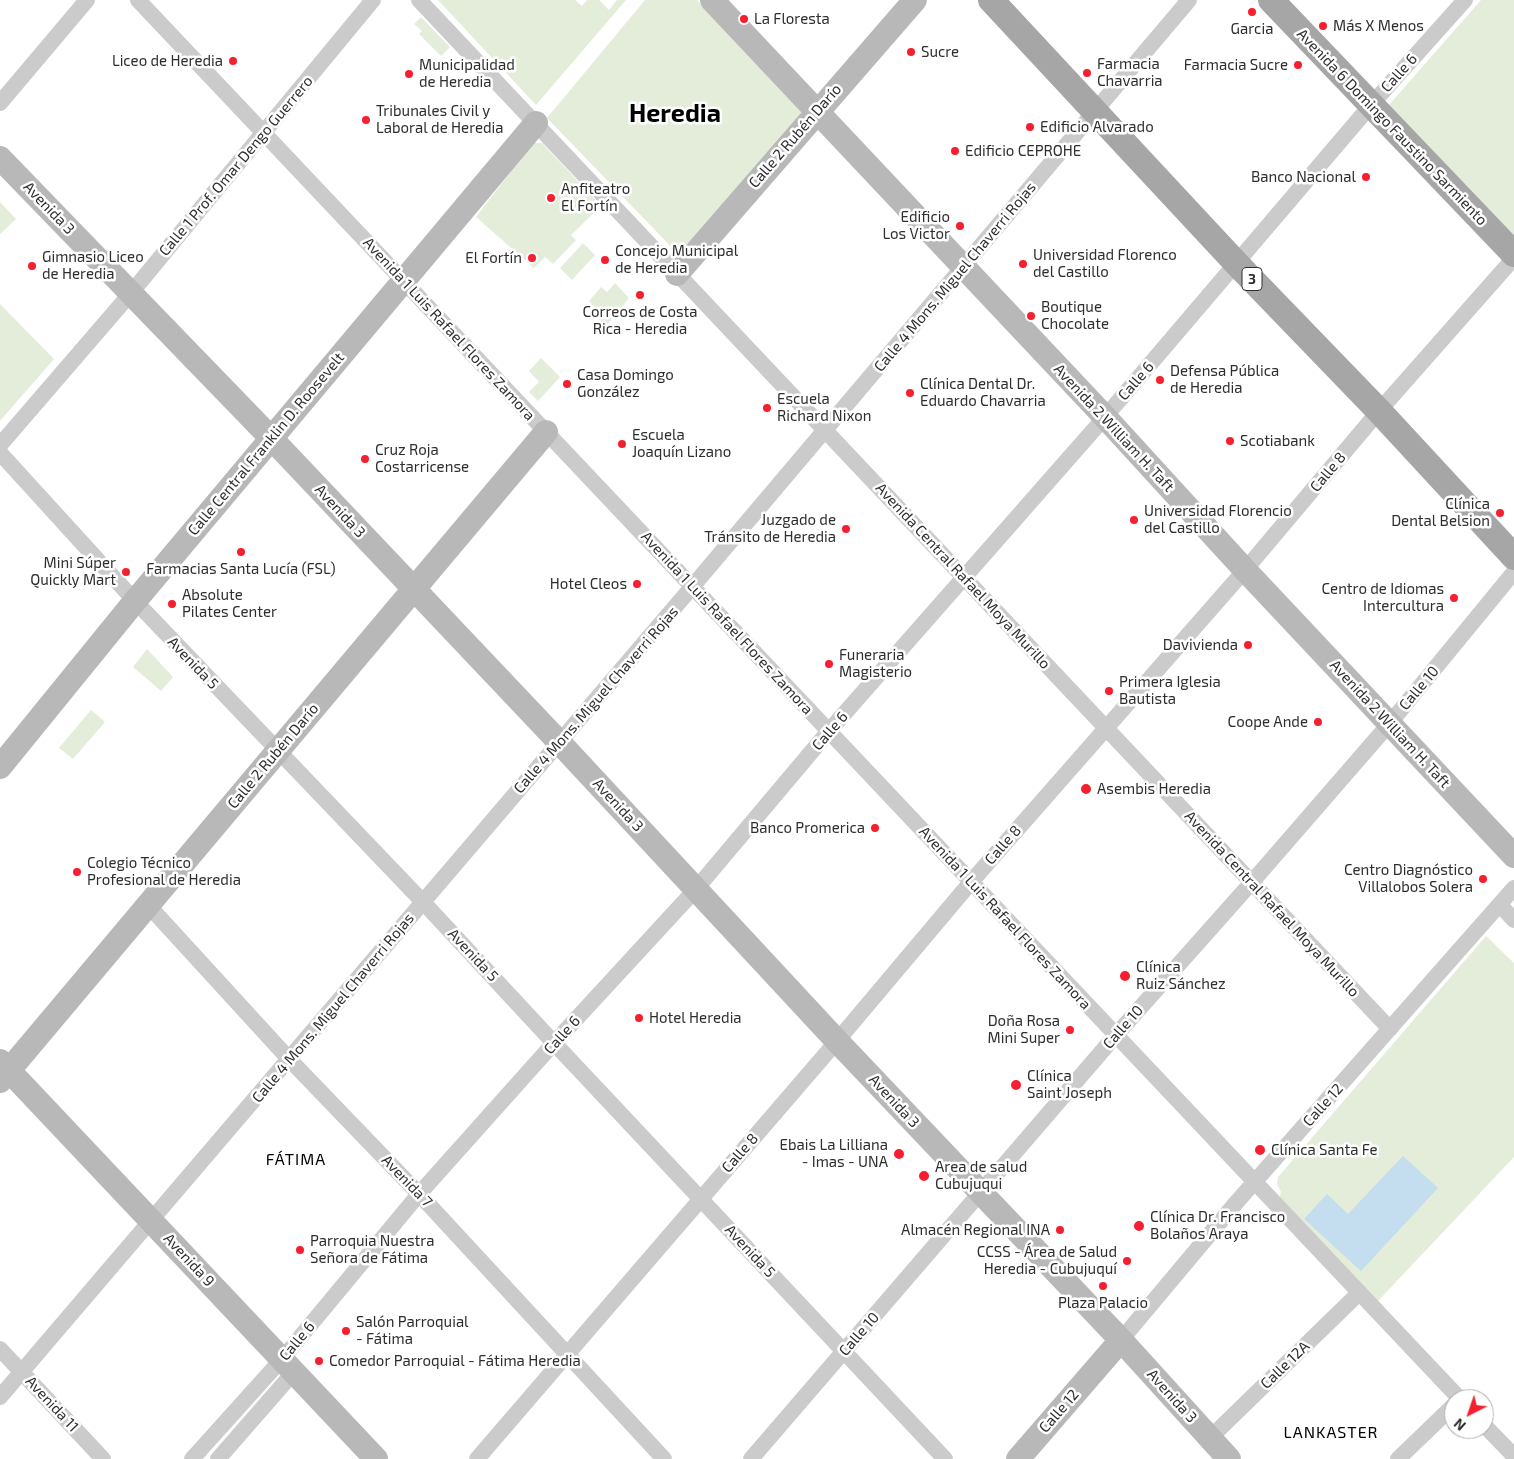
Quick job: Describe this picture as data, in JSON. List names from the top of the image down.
{
  "streets": {
    "main road": ["Avenida 6 Domingo Faustino Sarmiento", "3"],
    "street": [
      "Calle 6",
      "Calle 2 Rubén Darío",
      "Calle 1 Prof. Omar Dengo Guerrero",
      "Avenida 3",
      "Calle 4 Mons. Miguel Chaverri Rojas",
      "Avenida 1 Luis Rafael Flores Zamora",
      "Avenida 2 William H. Taft",
      "Calle Central Franklin D. Roosevelt",
      "Calle 8",
      "Avenida Central Rafael Moya Murillo",
      "Avenida 5",
      "Calle 10",
      "Calle 12",
      "Avenida 7",
      "Avenida 9",
      "Calle 12A",
      "Avenida 11"
    ]
  },
  "crossings": [
    ["Calle 6", "Avenida 6 Domingo Faustino Sarmiento"],
    ["Calle 6", "Avenida 3"],
    ["Calle 6", "3"],
    ["Calle 6", "Avenida 1 Luis Rafael Flores Zamora"],
    ["Calle 6", "Avenida 2 William H. Taft"],
    ["Calle 6", "Avenida Central Rafael Moya Murillo"],
    ["Calle 6", "Avenida 5"],
    ["Calle 6", "Avenida 7"],
    ["Calle 6", "Avenida 9"],
    ["Calle 2 Rubén Darío", "Avenida 3"],
    ["Calle 2 Rubén Darío", "Avenida 1 Luis Rafael Flores Zamora"],
    ["Calle 2 Rubén Darío", "Avenida 2 William H. Taft"],
    ["Calle 2 Rubén Darío", "Avenida Central Rafael Moya Murillo"],
    ["Calle 2 Rubén Darío", "Avenida 5"],
    ["Calle 2 Rubén Darío", "Avenida 7"],
    ["Calle 2 Rubén Darío", "Avenida 9"],
    ["Calle 1 Prof. Omar Dengo Guerrero", "Avenida 3"],
    ["Calle 1 Prof. Omar Dengo Guerrero", "Avenida 1 Luis Rafael Flores Zamora"],
    ["Avenida 3", "Calle 4 Mons. Miguel Chaverri Rojas"],
    ["Avenida 3", "Calle Central Franklin D. Roosevelt"],
    ["Avenida 3", "Calle 8"],
    ["Avenida 3", "Calle 10"],
    ["Avenida 3", "Calle 12"],
    ["Avenida 3", "Calle 12A"],
    ["Calle 4 Mons. Miguel Chaverri Rojas", "3"],
    ["Calle 4 Mons. Miguel Chaverri Rojas", "Avenida 1 Luis Rafael Flores Zamora"],
    ["Calle 4 Mons. Miguel Chaverri Rojas", "Avenida 2 William H. Taft"],
    ["Calle 4 Mons. Miguel Chaverri Rojas", "Avenida Central Rafael Moya Murillo"],
    ["Calle 4 Mons. Miguel Chaverri Rojas", "Avenida 5"],
    ["Calle 4 Mons. Miguel Chaverri Rojas", "Avenida 7"],
    ["Calle 4 Mons. Miguel Chaverri Rojas", "Avenida 9"],
    ["Calle 4 Mons. Miguel Chaverri Rojas", "Avenida 11"],
    ["3", "Calle 8"],
    ["Avenida 1 Luis Rafael Flores Zamora", "Calle Central Franklin D. Roosevelt"],
    ["Avenida 1 Luis Rafael Flores Zamora", "Calle 8"],
    ["Avenida 1 Luis Rafael Flores Zamora", "Calle 10"],
    ["Avenida 1 Luis Rafael Flores Zamora", "Calle 12"],
    ["Avenida 1 Luis Rafael Flores Zamora", "Calle 12A"],
    ["Avenida 2 William H. Taft", "Calle 8"],
    ["Avenida 2 William H. Taft", "Calle 10"],
    ["Calle Central Franklin D. Roosevelt", "Avenida Central Rafael Moya Murillo"],
    ["Calle Central Franklin D. Roosevelt", "Avenida 5"],
    ["Calle 8", "Avenida Central Rafael Moya Murillo"],
    ["Calle 8", "Avenida 5"],
    ["Calle 8", "Avenida 7"],
    ["Avenida Central Rafael Moya Murillo", "Calle 10"],
    ["Avenida Central Rafael Moya Murillo", "Calle 12"],
    ["Avenida 5", "Calle 10"]
  ],
  "districts": ["Heredia", "FÁTIMA", "LANKASTER"],
  "places": [
    "Garcia",
    "La Floresta",
    "Más X Menos",
    "Sucre",
    "Liceo de Heredia",
    "Farmacia Sucre",
    "Farmacia Chavarria",
    "Municipalidad de Heredia",
    "Tribunales Civil y Laboral de Heredia",
    "Edificio Alvarado",
    "Edificio CEPROHE",
    "Banco Nacional",
    "Anfiteatro El Fortín",
    "Edificio Los Victor",
    "El Fortín",
    "Concejo Municipal de Heredia",
    "Universidad Florenco del Castillo",
    "Gimnasio Liceo de Heredia",
    "Correos de Costa Rica - Heredia",
    "Boutique Chocolate",
    "Defensa Pública de Heredia",
    "Casa Domingo González",
    "Clínica Dental Dr. Eduardo Chavarria",
    "Escuela Richard Nixon",
    "Scotiabank",
    "Escuela Joaquín Lizano",
    "Cruz Roja Costarricense",
    "Clínica Dental Belsion",
    "Universidad Florencio del Castillo",
    "Juzgado de Tránsito de Heredia",
    "Farmacias Santa Lucía (FSL)",
    "Mini Súper Quickly Mart",
    "Hotel Cleos",
    "Centro de Idiomas Intercultura",
    "Absolute Pilates Center",
    "Davivienda",
    "Funeraria Magisterio",
    "Primera Iglesia Bautista",
    "Coope Ande",
    "Asembis Heredia",
    "Banco Promerica",
    "Colegio Técnico Profesional de Heredia",
    "Centro Diagnóstico Villalobos Solera",
    "Clínica Ruiz Sánchez",
    "Hotel Heredia",
    "Doña Rosa Mini Super",
    "Clínica Saint Joseph",
    "Clínica Santa Fe",
    "Ebais La Lilliana - Imas - UNA",
    "Area de salud Cubujuqui",
    "Clínica Dr. Francisco Bolaños Araya",
    "Almacén Regional INA",
    "Parroquia Nuestra Señora de Fátima",
    "CCSS - Área de Salud Heredia - Cubujuquí",
    "Plaza Palacio",
    "Salón Parroquial - Fátima",
    "Comedor Parroquial - Fátima Heredia"
  ],
  "north": "bottom left"
}
